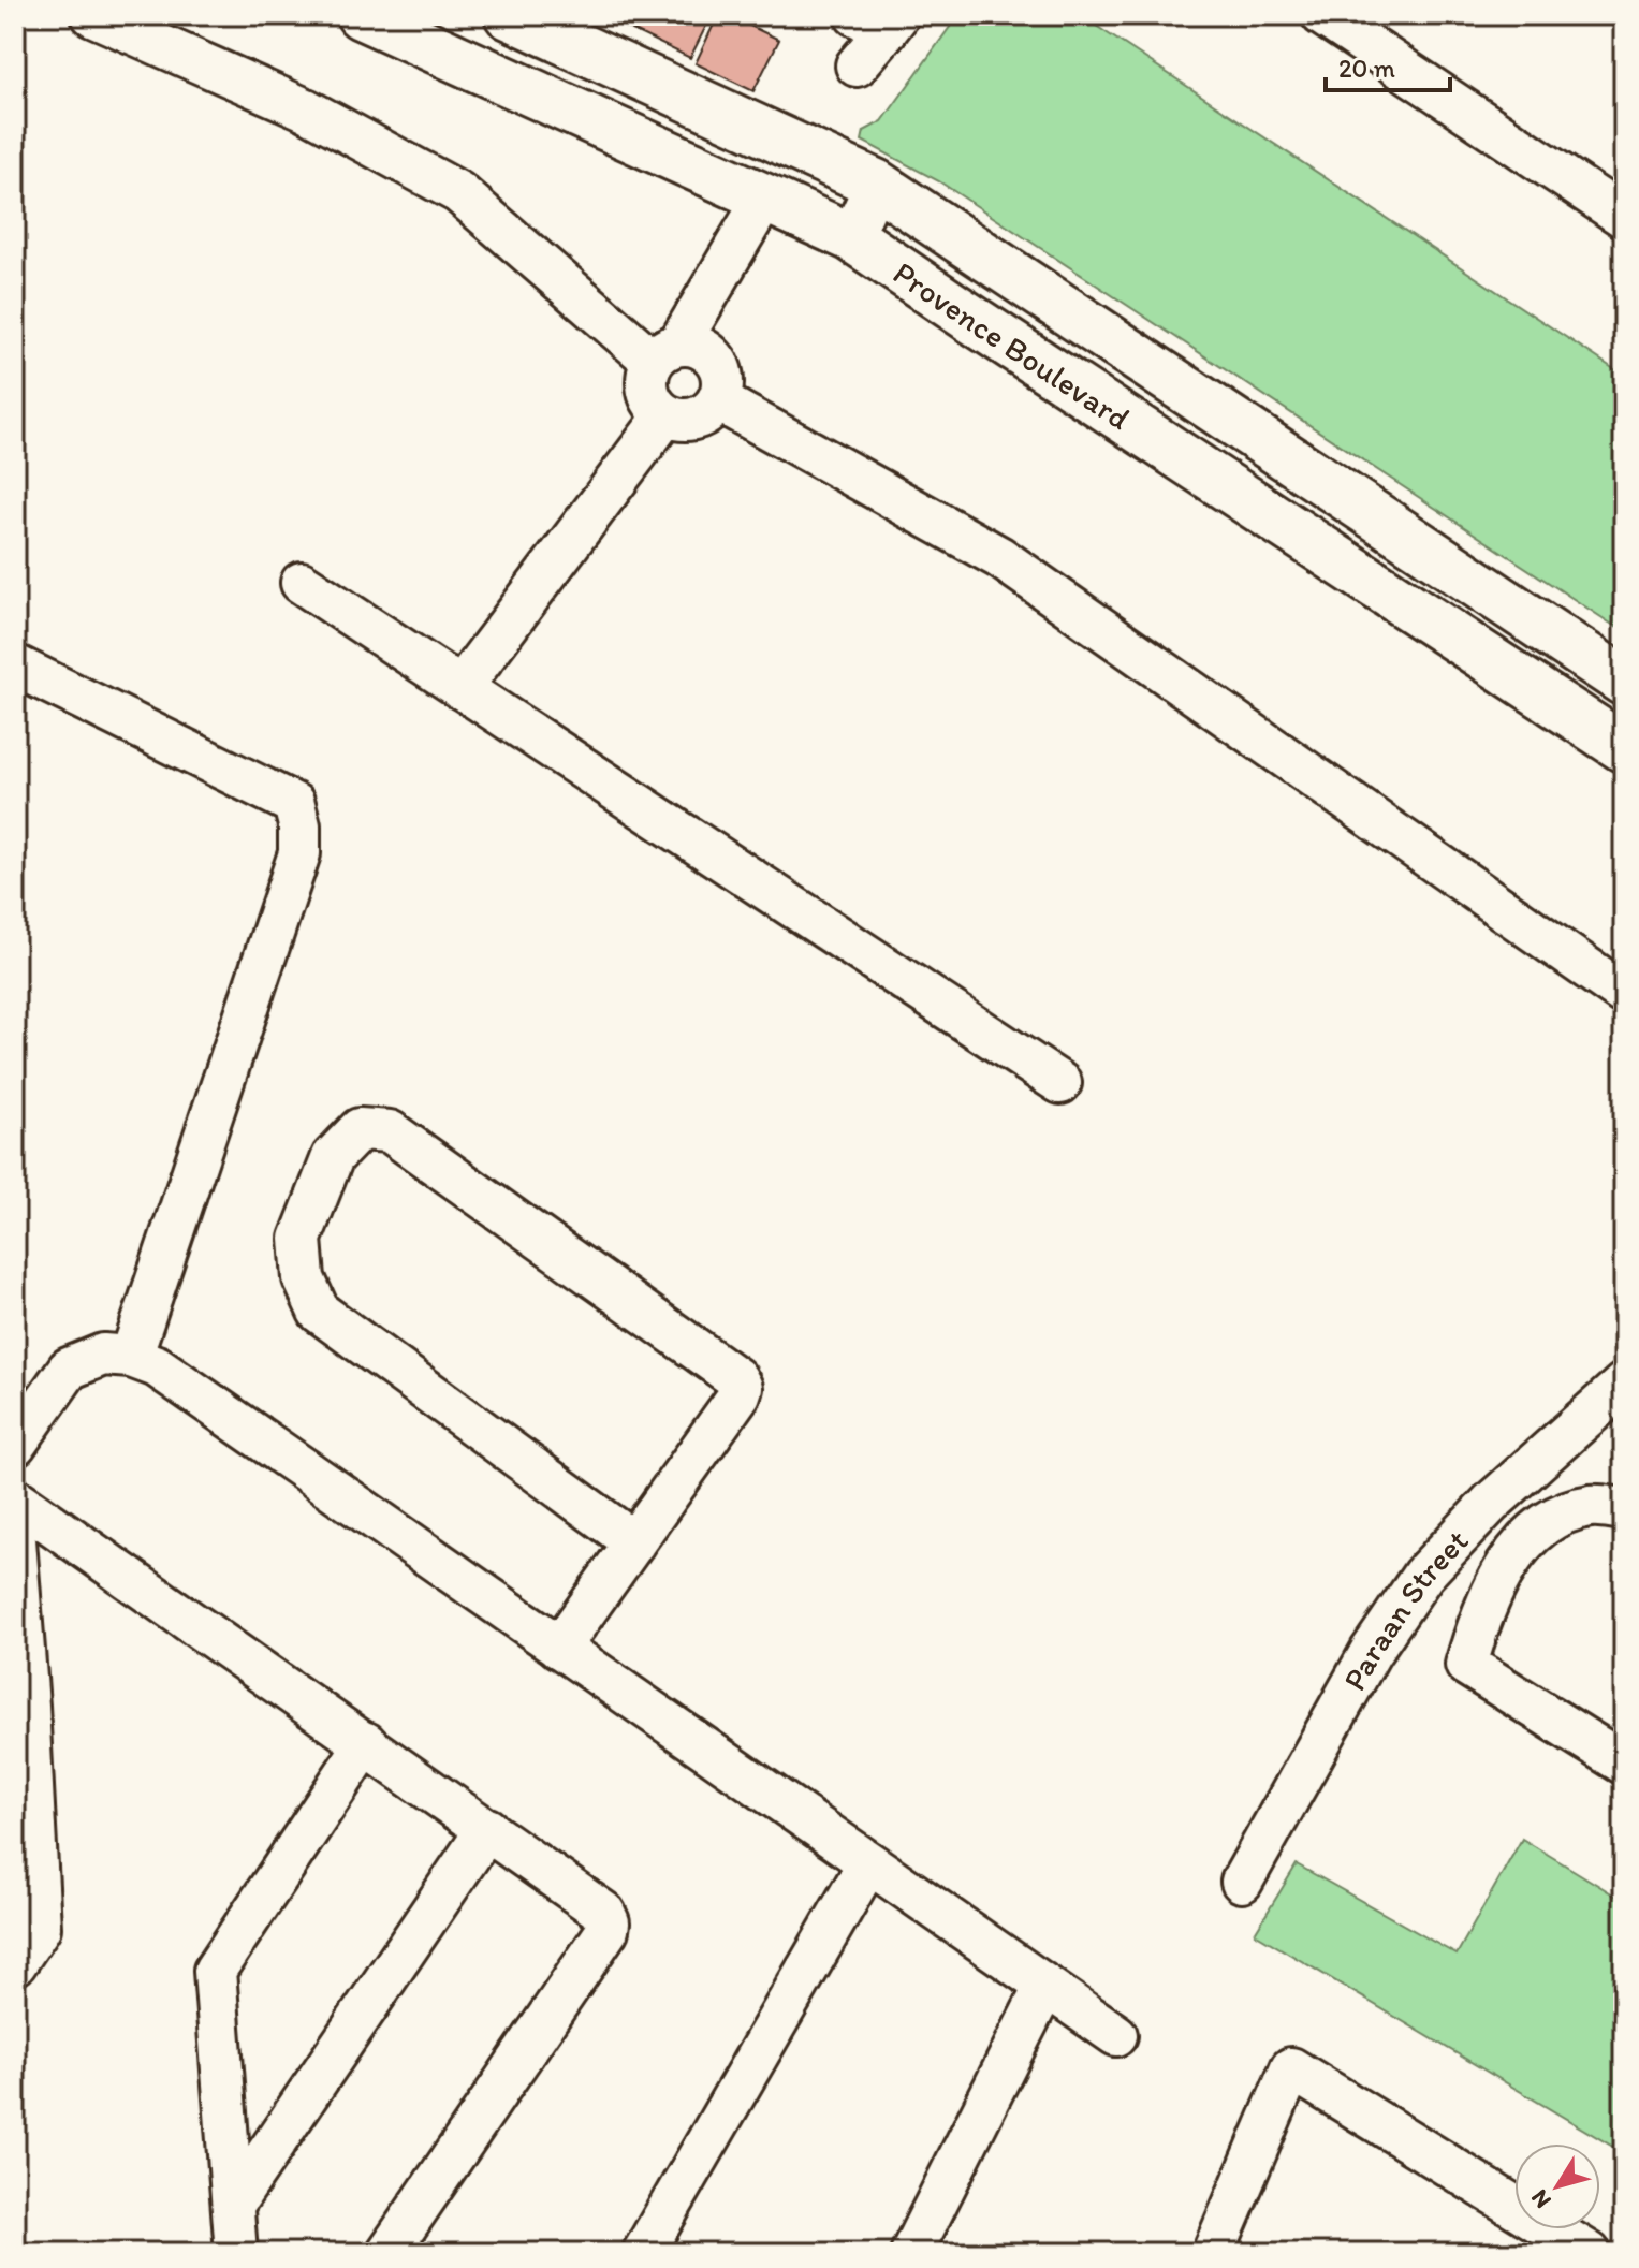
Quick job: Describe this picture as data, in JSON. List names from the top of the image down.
{
  "streets": {
    "street": ["Provence Boulevard", "Paraan Street"]
  },
  "scale_bar": "20 m",
  "north": "bottom left"
}
